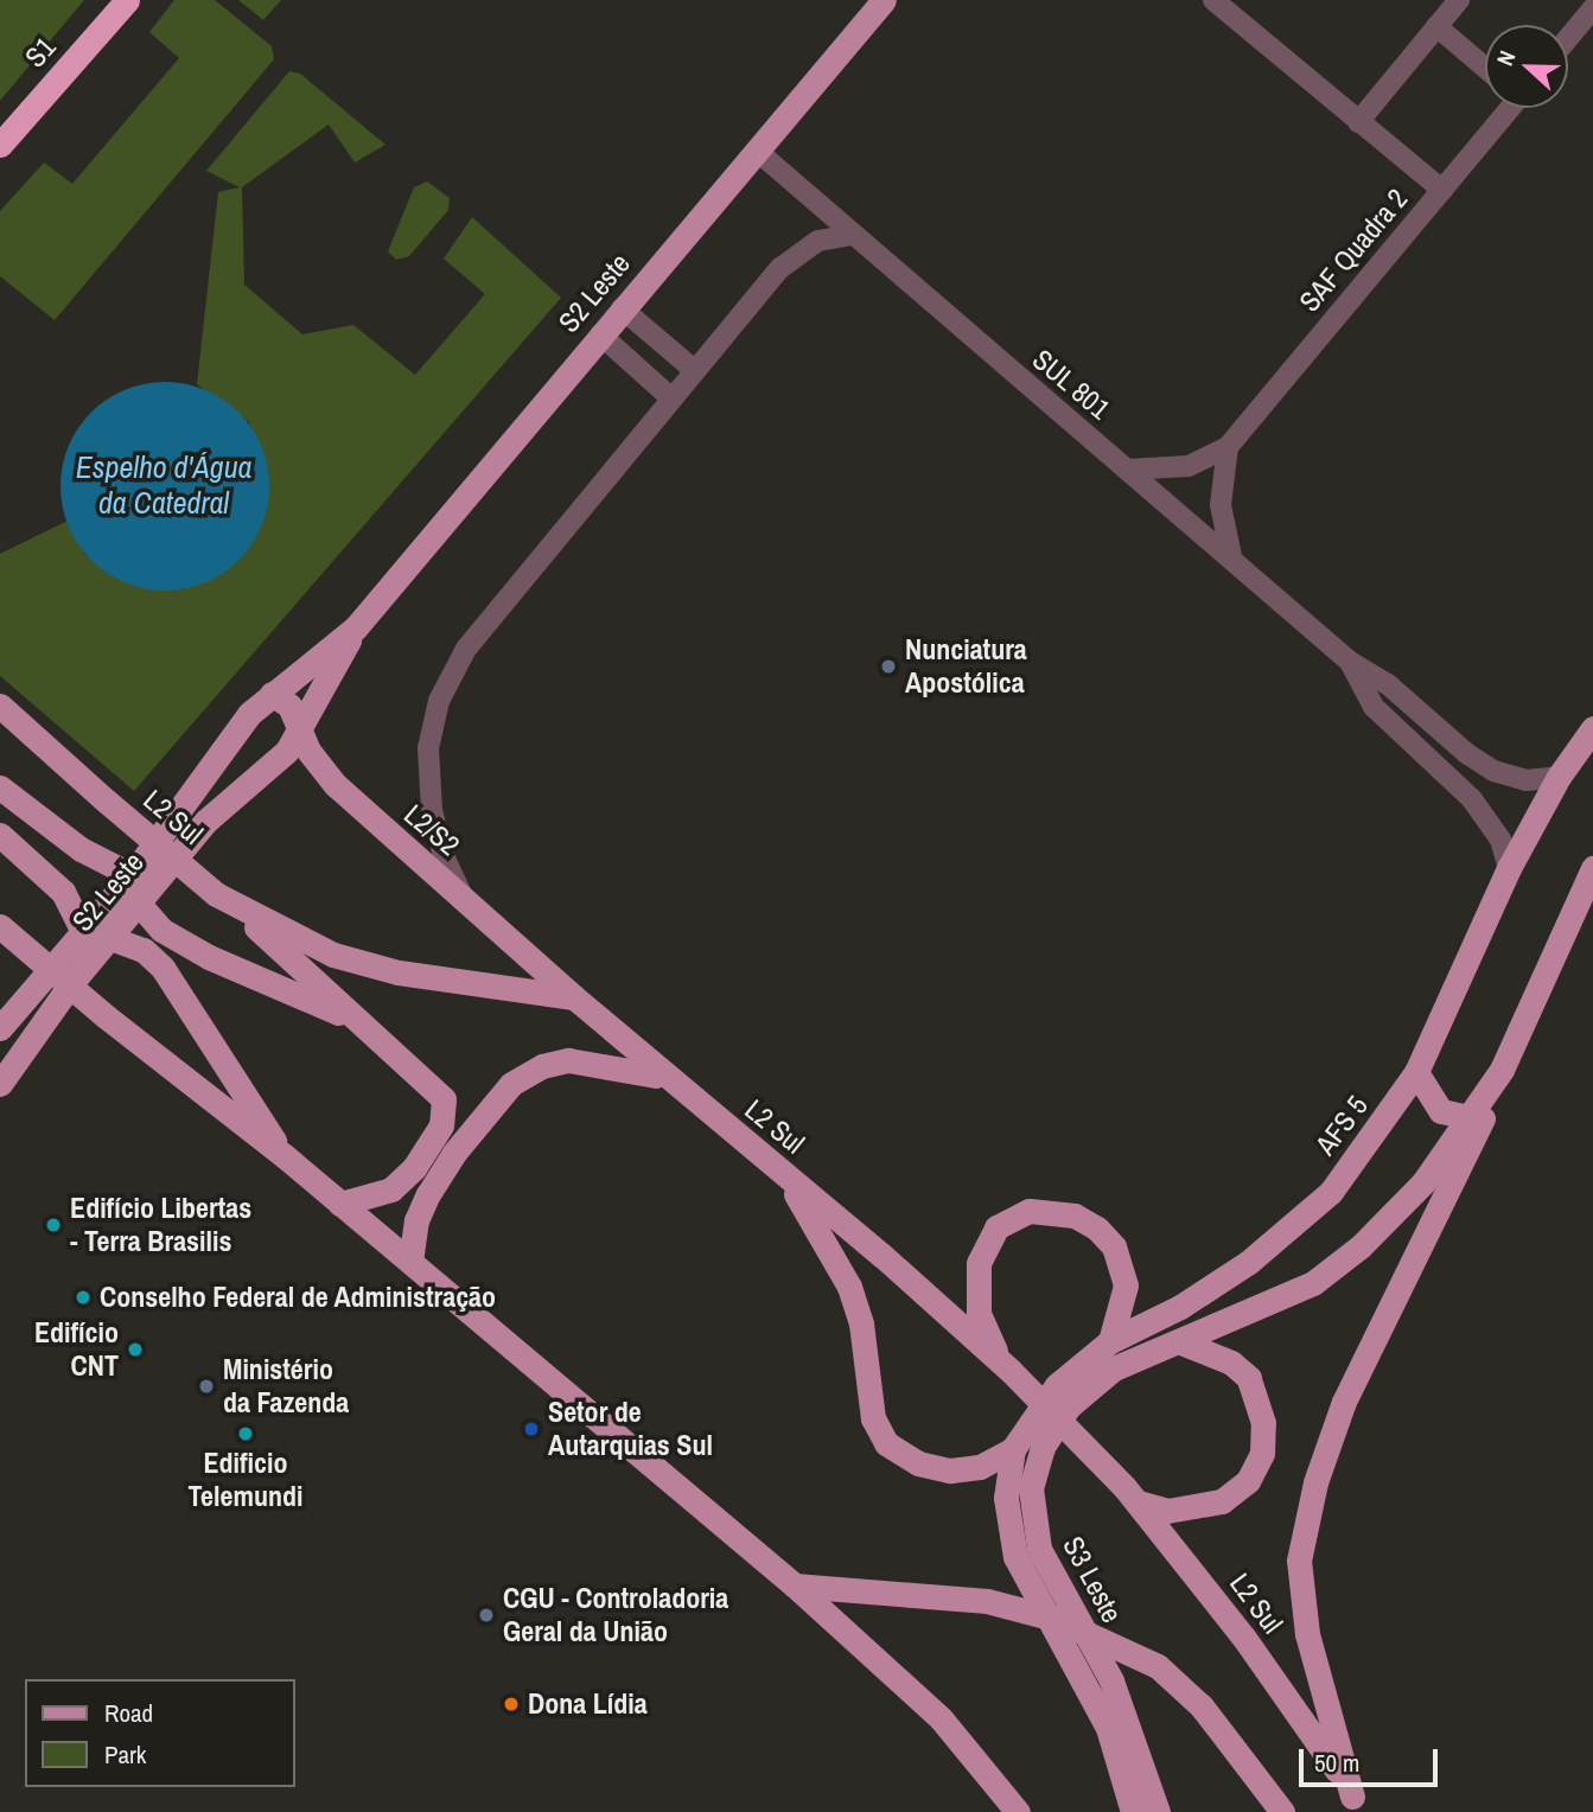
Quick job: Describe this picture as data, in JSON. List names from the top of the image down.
{
  "streets": {
    "highway": ["S1"],
    "main road": [
      "S2 Leste",
      "L2 Sul",
      "L2/S2",
      "AFS 5",
      "S3 Leste"
    ],
    "street": ["SAF Quadra 2", "SUL 801"]
  },
  "crossings": [
    ["SAF Quadra 2", "SUL 801"],
    ["S2 Leste", "SUL 801"],
    ["S2 Leste", "L2/S2"],
    ["SUL 801", "AFS 5"],
    ["L2 Sul", "L2/S2"],
    ["AFS 5", "S3 Leste"]
  ],
  "water": ["Espelho d'Água da Catedral"],
  "places": [
    "Nunciatura Apostólica",
    "Edifício Libertas - Terra Brasilis",
    "Conselho Federal de Administração",
    "Edifício CNT",
    "Ministério da Fazenda",
    "Setor de Autarquias Sul",
    "Edificio Telemundi",
    "CGU - Controladoria Geral da União",
    "Dona Lídia"
  ],
  "legend": ["Road", "Park"],
  "scale_bar": "50 m",
  "north": "left"
}
